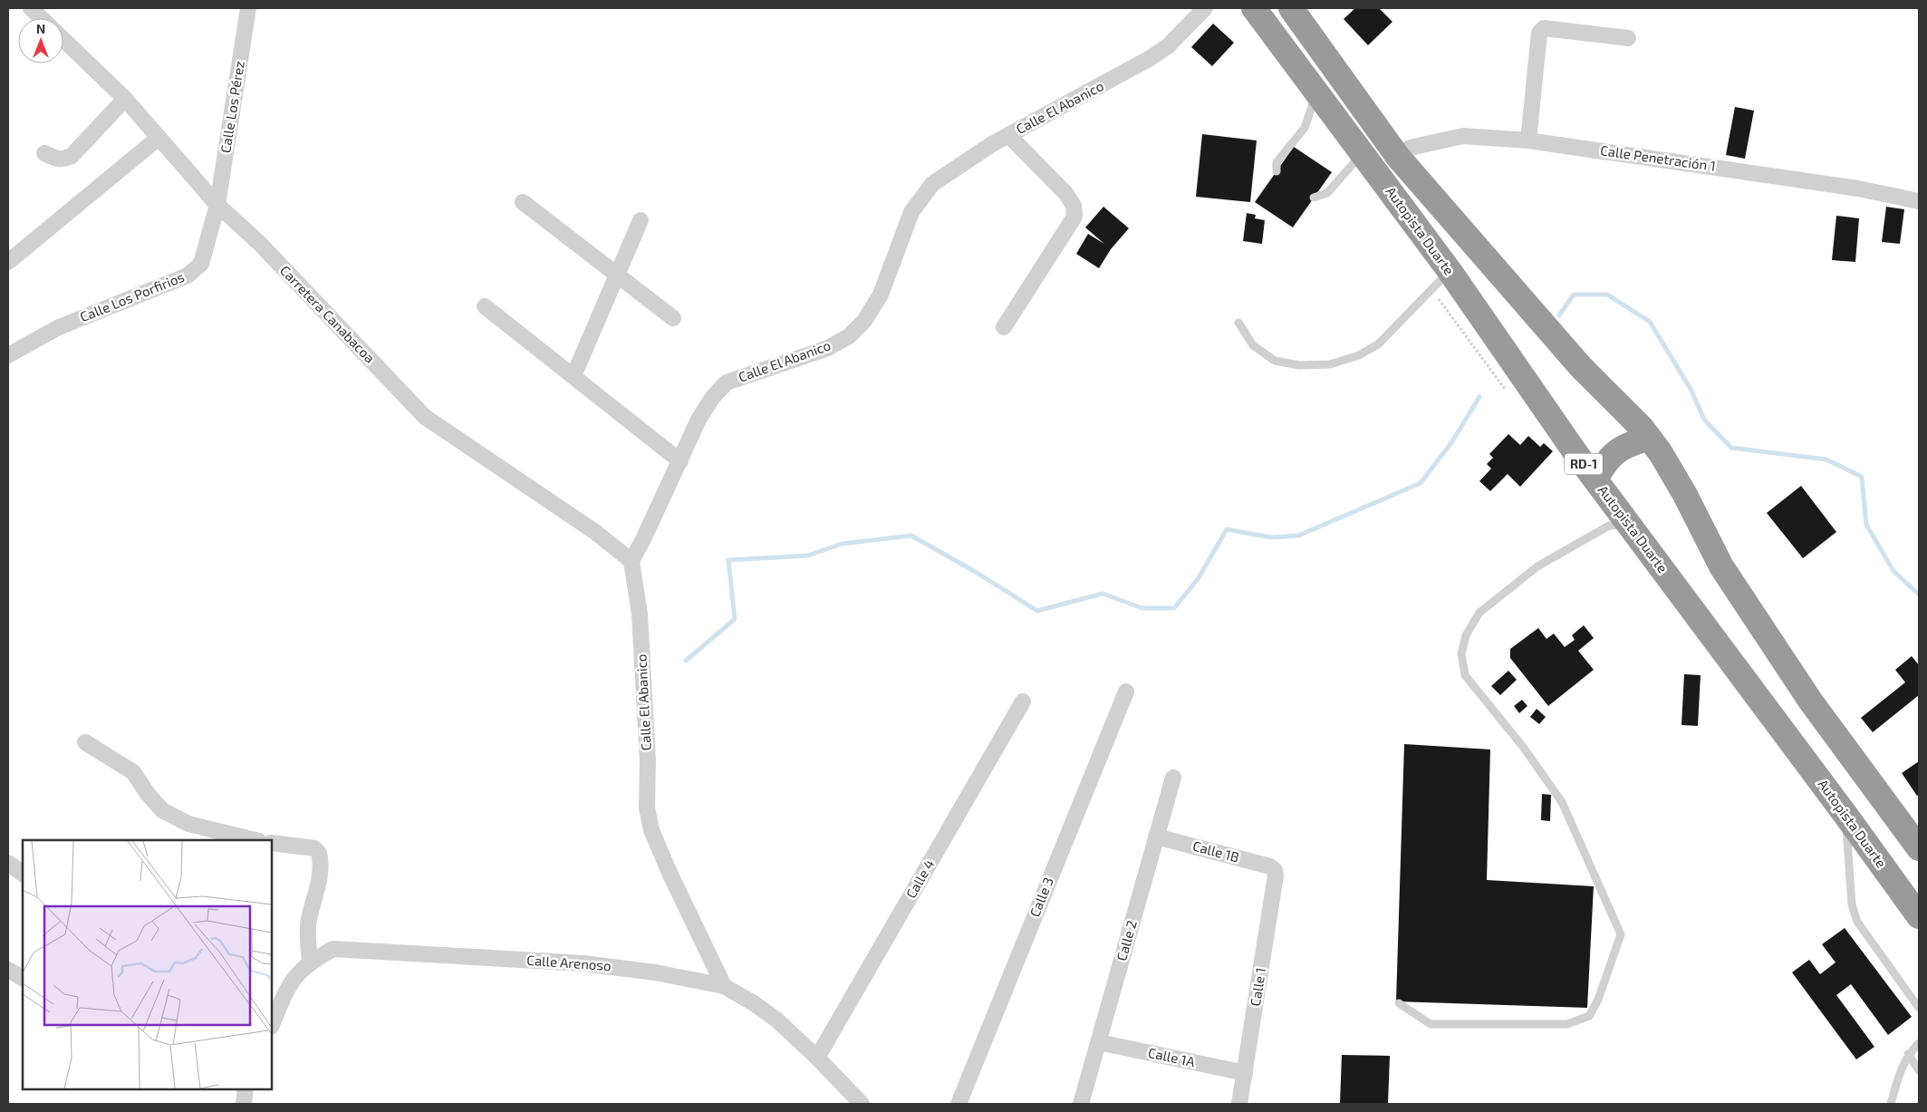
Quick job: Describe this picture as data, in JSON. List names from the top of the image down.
{
  "streets": {
    "highway": ["Autopista Duarte", "RD-1"],
    "street": [
      "Calle Los Pérez",
      "Calle El Abanico",
      "Calle Penetración 1",
      "Calle Los Porfirios",
      "Carretera Canabacoa",
      "Calle 1B",
      "Calle 4",
      "Calle 3",
      "Calle 2",
      "Calle Arenoso",
      "Calle 1",
      "Calle 1A"
    ]
  },
  "crossings": [
    ["Calle Los Pérez", "Calle Los Porfirios"],
    ["Calle Los Pérez", "Carretera Canabacoa"],
    ["Calle El Abanico", "Carretera Canabacoa"],
    ["Calle El Abanico", "Calle Arenoso"],
    ["Calle Penetración 1", "Autopista Duarte"],
    ["Calle Los Porfirios", "Carretera Canabacoa"],
    ["Calle 1B", "Calle 2"],
    ["Calle 1B", "Calle 1"],
    ["Calle 4", "Calle Arenoso"],
    ["Calle 2", "Calle 1A"],
    ["Calle 1", "Calle 1A"]
  ],
  "north": "top"
}
